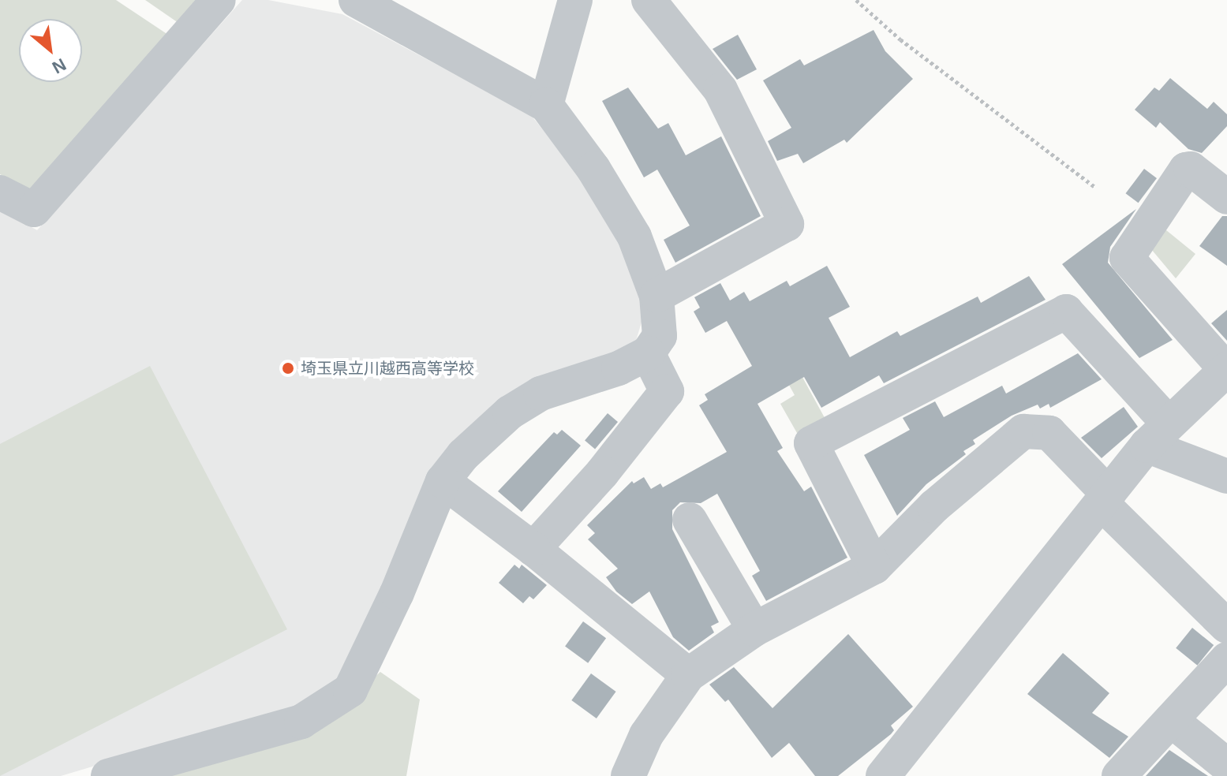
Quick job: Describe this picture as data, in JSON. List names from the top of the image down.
{
  "places": ["埼玉県立川越西高等学校"],
  "north": "bottom right"
}
